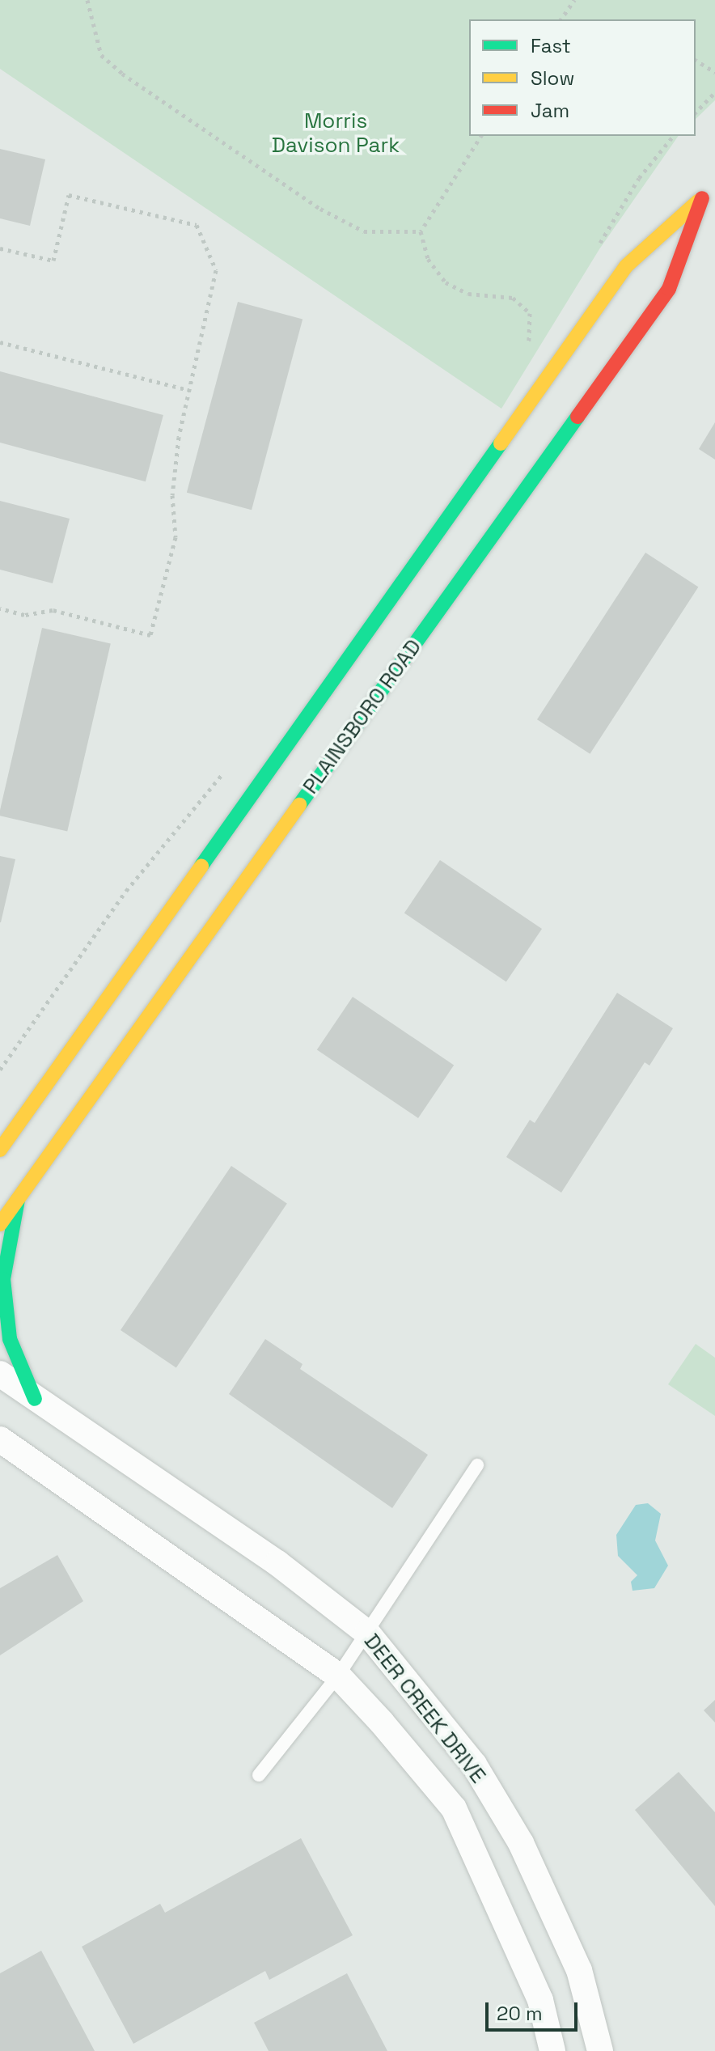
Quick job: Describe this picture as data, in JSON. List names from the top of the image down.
{
  "streets": {
    "street": ["PLAINSBORO ROAD", "DEER CREEK DRIVE"]
  },
  "parks": ["Morris Davison Park"],
  "legend": ["Fast", "Slow", "Jam"],
  "scale_bar": "20 m"
}
